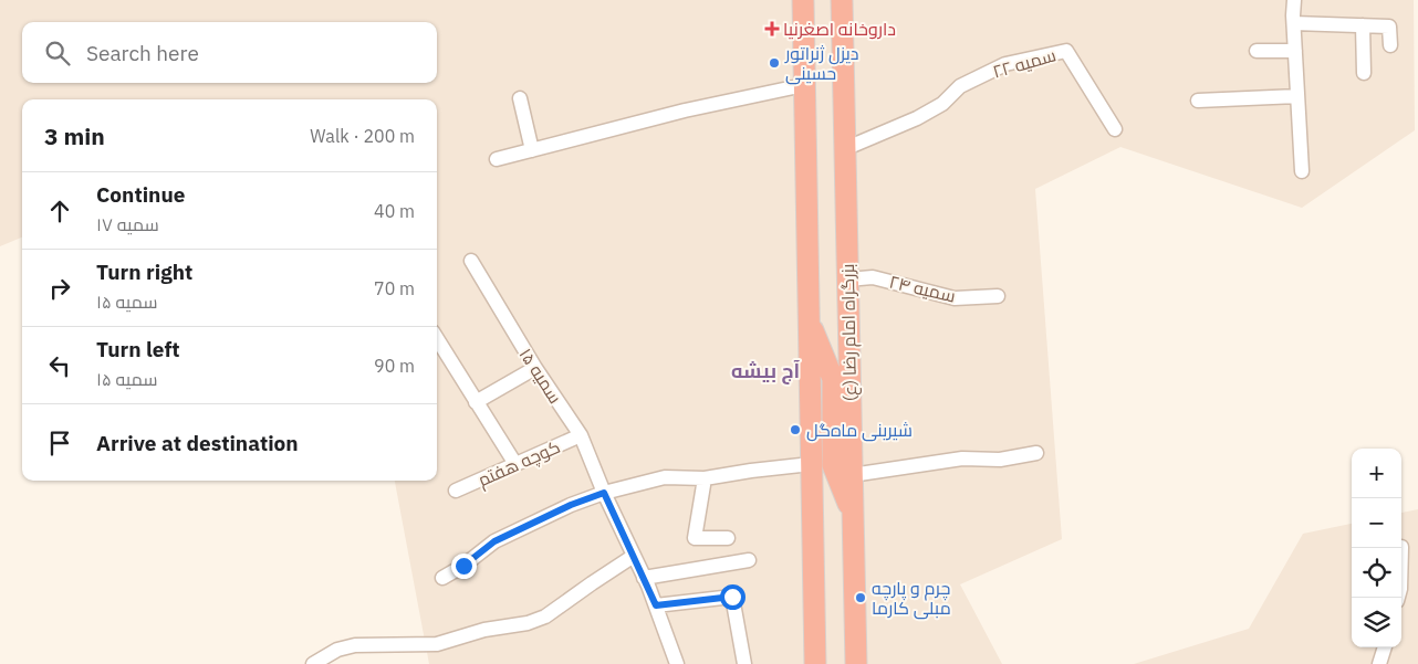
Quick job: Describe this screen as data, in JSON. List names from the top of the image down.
{
  "streets": {
    "highway": ["بزرگراه امام رضا (ع)"],
    "street": [
      "سمیه ۲۲",
      "سمیه ۲۴",
      "سمیه ۱۵",
      "کوچه هفتم"
    ]
  },
  "crossings": [
    ["سمیه ۲۲", "بزرگراه امام رضا (ع)"],
    ["سمیه ۲۴", "بزرگراه امام رضا (ع)"],
    ["سمیه ۱۵", "کوچه هفتم"]
  ],
  "districts": ["آج بیشه"],
  "places": {
    "health": ["داروخانه اصغرنیا"],
    "other": ["دیزل ژنراتور حسینی", "شیرینی ماه‌گل", "چرم و پارچه مبلی کارما"]
  },
  "page": {
    "search": "Search here",
    "heading": ["3 min", "Walk · 200 m"],
    "list": [
      ["Continue", "سمیه ۱۷", "40 m"],
      ["Turn right", "سمیه ۱۵", "70 m"],
      ["Turn left", "سمیه ۱۵", "90 m"],
      "Arrive at destination"
    ],
    "map_buttons": ["+", "−"]
  }
}
